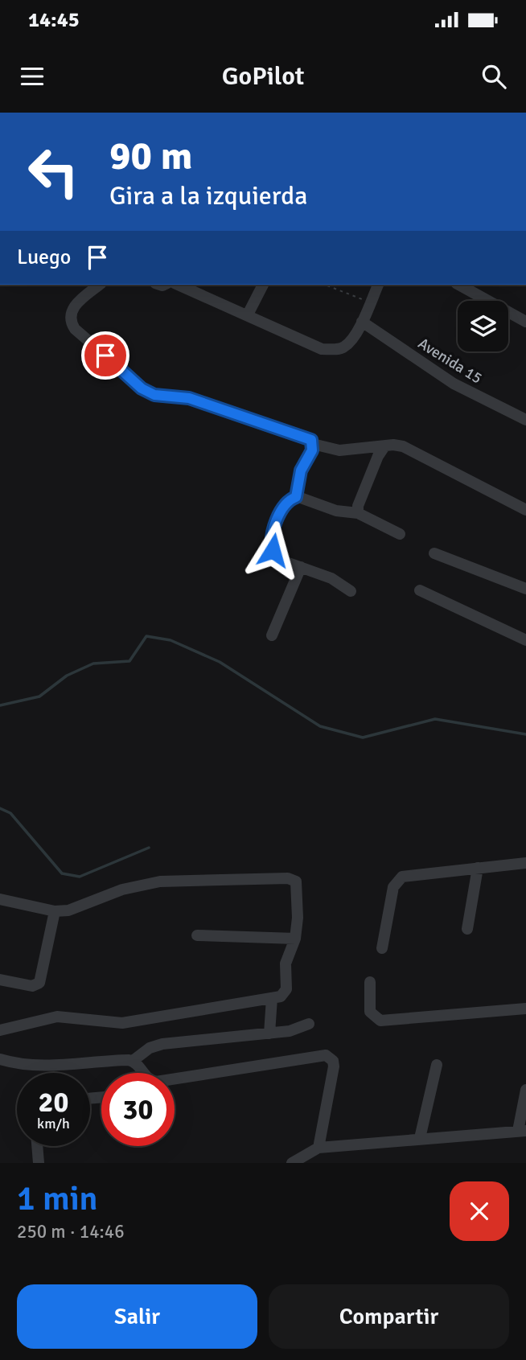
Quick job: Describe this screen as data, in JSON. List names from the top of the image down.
{
  "streets": {
    "street": ["Avenida 15"]
  },
  "page": {
    "status": "14:45",
    "header": "GoPilot",
    "turn": ["90 m", "Gira a la izquierda"],
    "then": "Luego",
    "speed": "20 km/h",
    "limit": "30",
    "heading": ["1 min", "250 m · 14:46"],
    "buttons": ["Salir", "Compartir"]
  }
}
